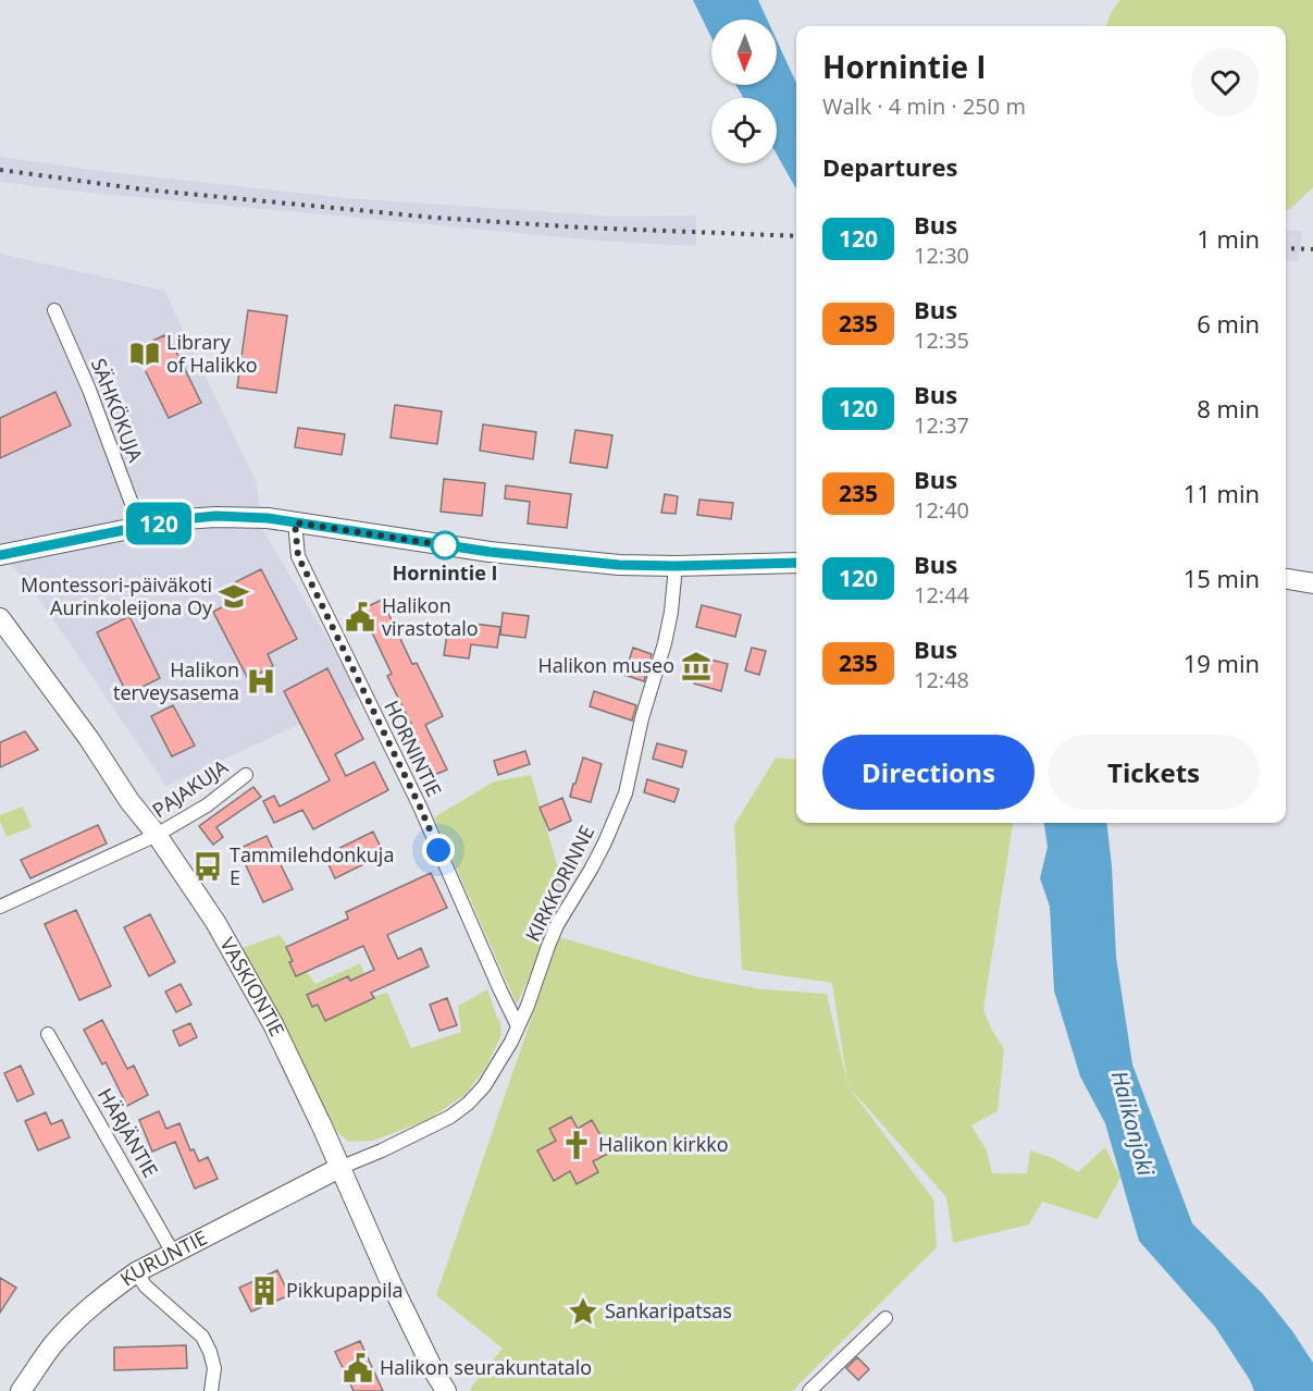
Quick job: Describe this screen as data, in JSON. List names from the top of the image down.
{
  "streets": {
    "street": [
      "SÄHKÖKUJA",
      "HORNINTIE",
      "PAJAKUJA",
      "KIRKKORINNE",
      "VASKIONTIE",
      "HÄRJÄNTIE",
      "KURUNTIE"
    ]
  },
  "crossings": [
    ["HORNINTIE", "KIRKKORINNE"],
    ["PAJAKUJA", "VASKIONTIE"],
    ["KIRKKORINNE", "VASKIONTIE"],
    ["KIRKKORINNE", "KURUNTIE"],
    ["VASKIONTIE", "KURUNTIE"],
    ["HÄRJÄNTIE", "KURUNTIE"]
  ],
  "water": ["Halikonjoki"],
  "places": {
    "library": ["Library of Halikko"],
    "other": ["Hornintie I"],
    "school or university": ["Montessori-päiväkoti Aurinkoleijona Oy"],
    "public building": ["Halikon virastotalo", "Halikon seurakuntatalo"],
    "museum": ["Halikon museo"],
    "hospital": ["Halikon terveysasema"],
    "bus stop": ["Tammilehdonkuja E"],
    "church": ["Halikon kirkko"],
    "building": ["Pikkupappila"],
    "place": ["Sankaripatsas"]
  },
  "lines": ["bus line 120"],
  "north": "bottom",
  "page": {
    "on_map": "120",
    "heading": [
      ["Hornintie I", "Walk · 4 min · 250 m"],
      "Departures"
    ],
    "list": [
      {
        "mark": "120",
        "name": "Bus",
        "note": "12:30",
        "value": "1 min"
      },
      {
        "mark": "235",
        "name": "Bus",
        "note": "12:35",
        "value": "6 min"
      },
      {
        "mark": "120",
        "name": "Bus",
        "note": "12:37",
        "value": "8 min"
      },
      {
        "mark": "235",
        "name": "Bus",
        "note": "12:40",
        "value": "11 min"
      },
      {
        "mark": "120",
        "name": "Bus",
        "note": "12:44",
        "value": "15 min"
      },
      {
        "mark": "235",
        "name": "Bus",
        "note": "12:48",
        "value": "19 min"
      }
    ],
    "buttons": ["Directions", "Tickets"]
  }
}
